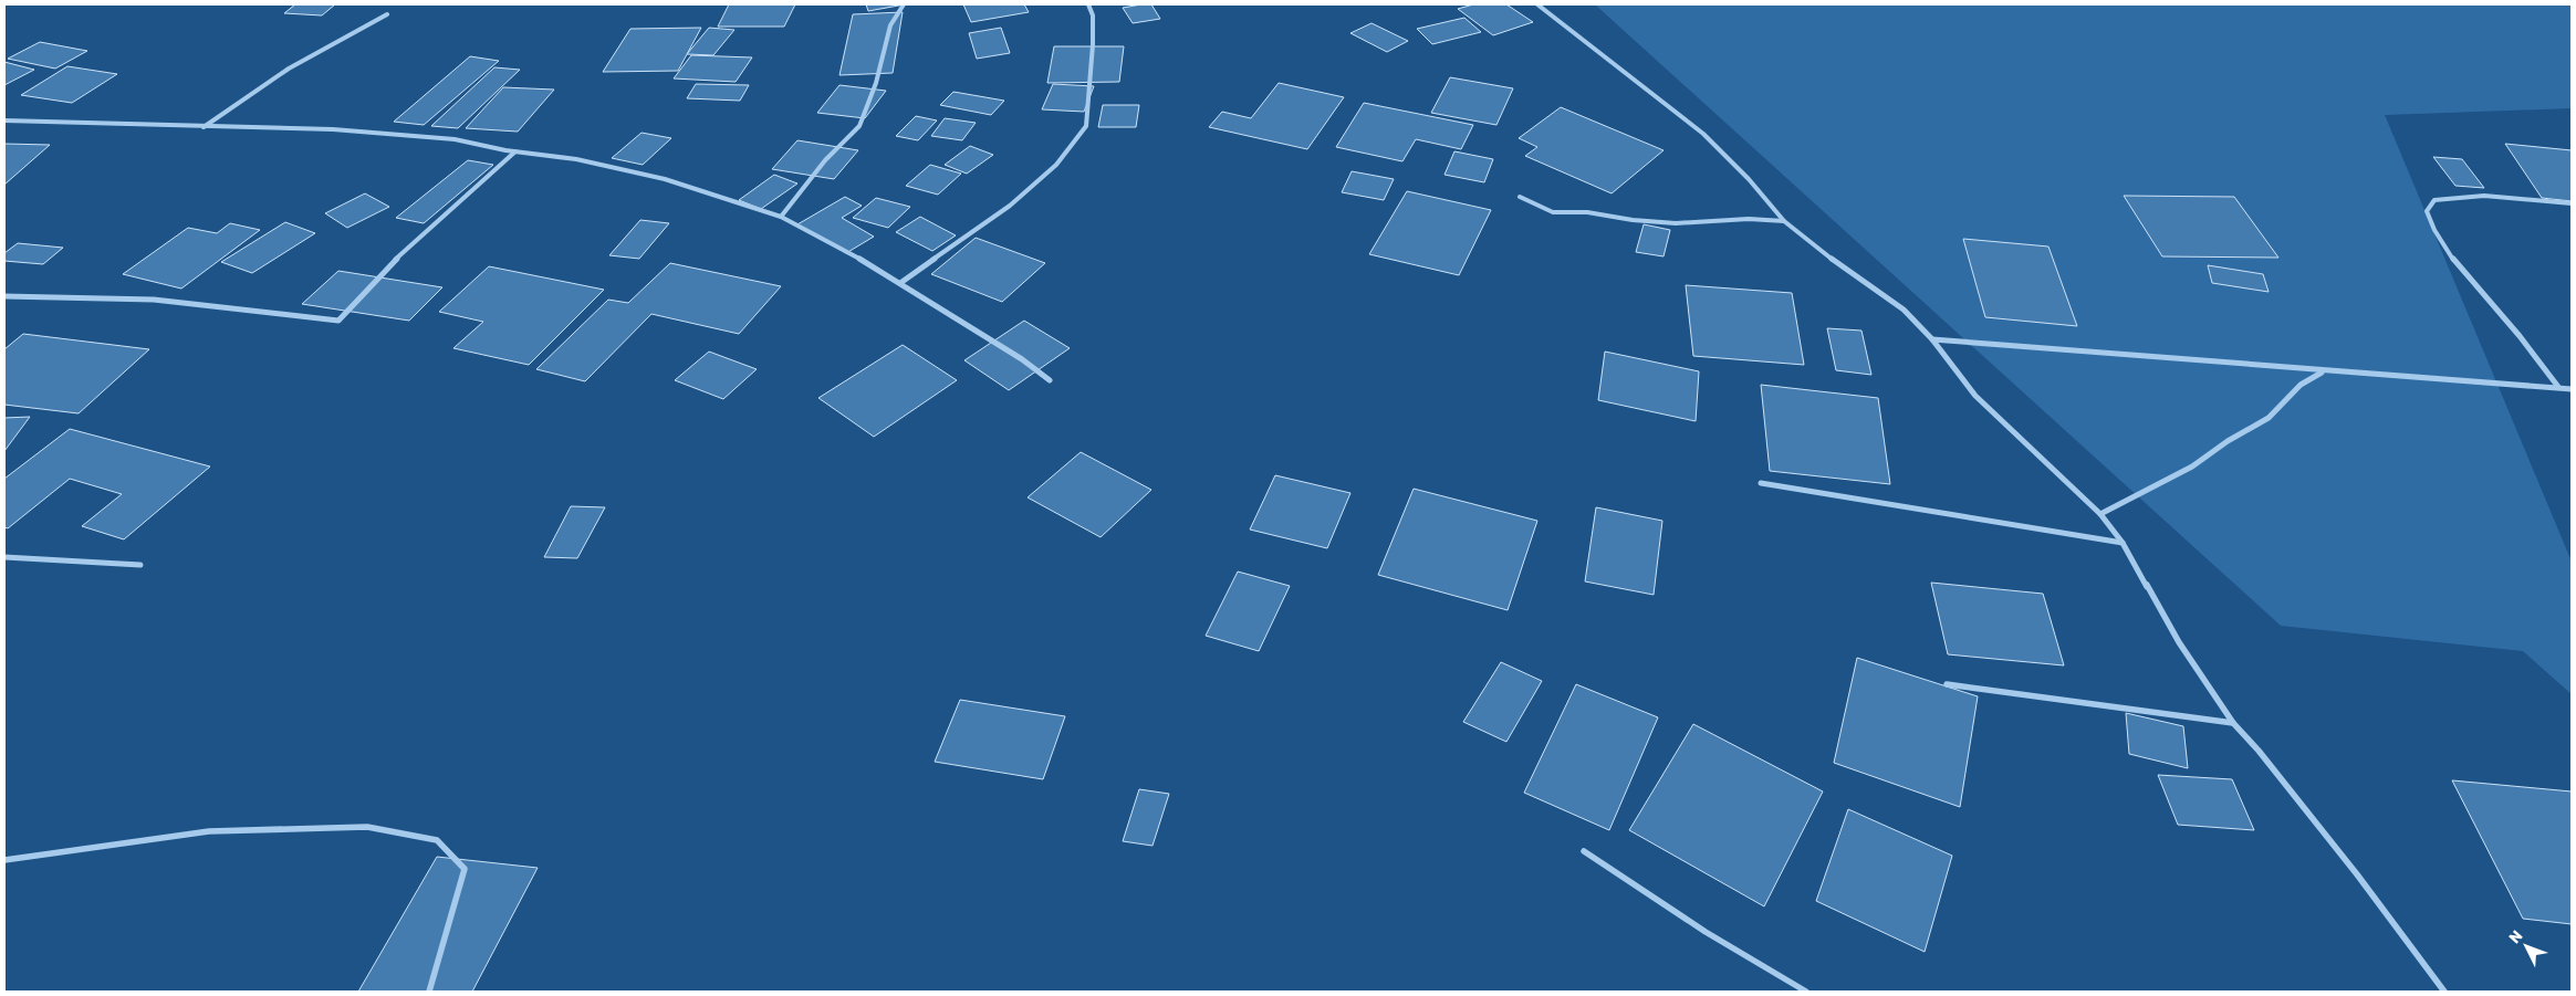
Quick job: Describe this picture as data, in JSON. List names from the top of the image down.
{
  "north": "top left"
}
